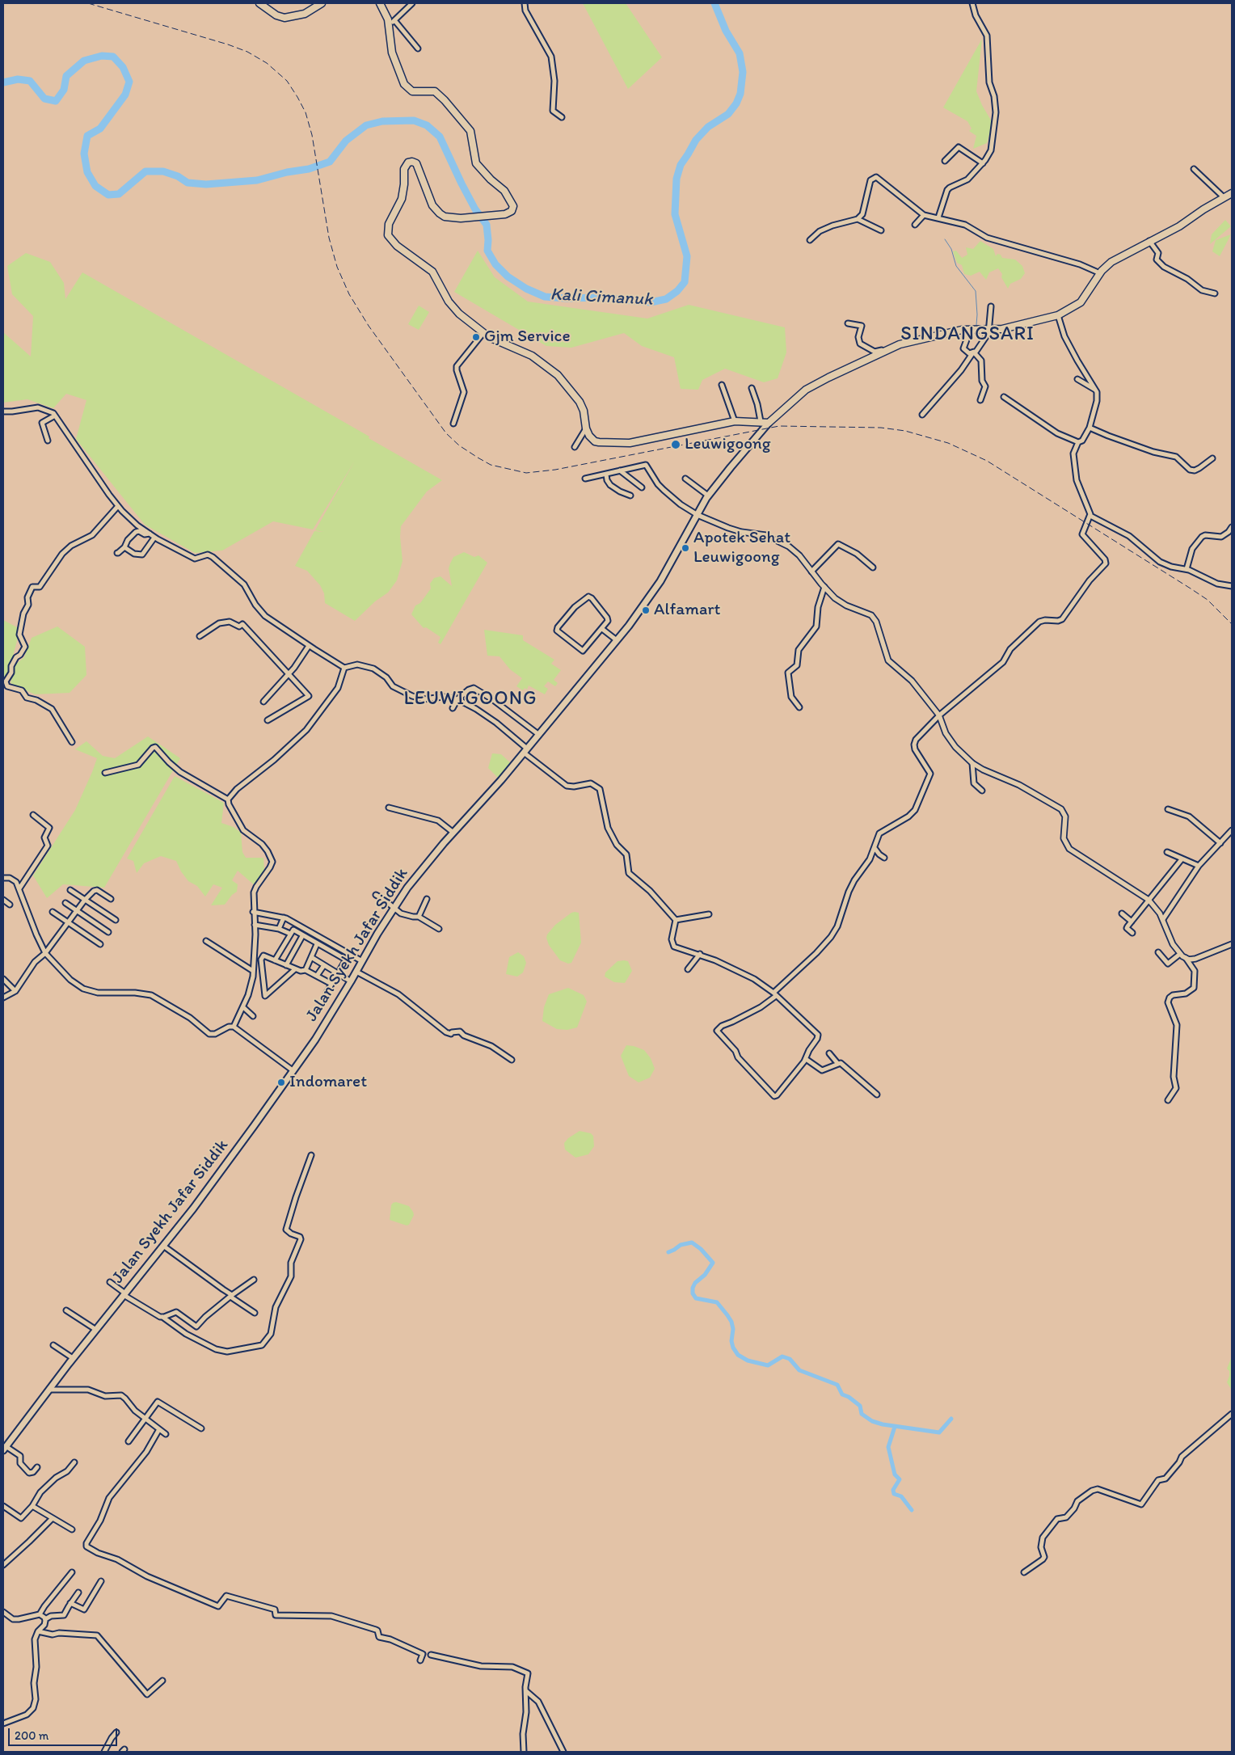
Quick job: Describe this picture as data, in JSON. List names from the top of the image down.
{
  "streets": {
    "main road": ["Jalan Syekh Jafar Siddik"]
  },
  "districts": ["SINDANGSARI", "LEUWIGOONG"],
  "water": ["Kali Cimanuk"],
  "places": [
    "Gjm Service",
    "Leuwigoong",
    "Apotek Sehat Leuwigoong",
    "Alfamart",
    "Indomaret"
  ],
  "scale_bar": "200 m"
}
